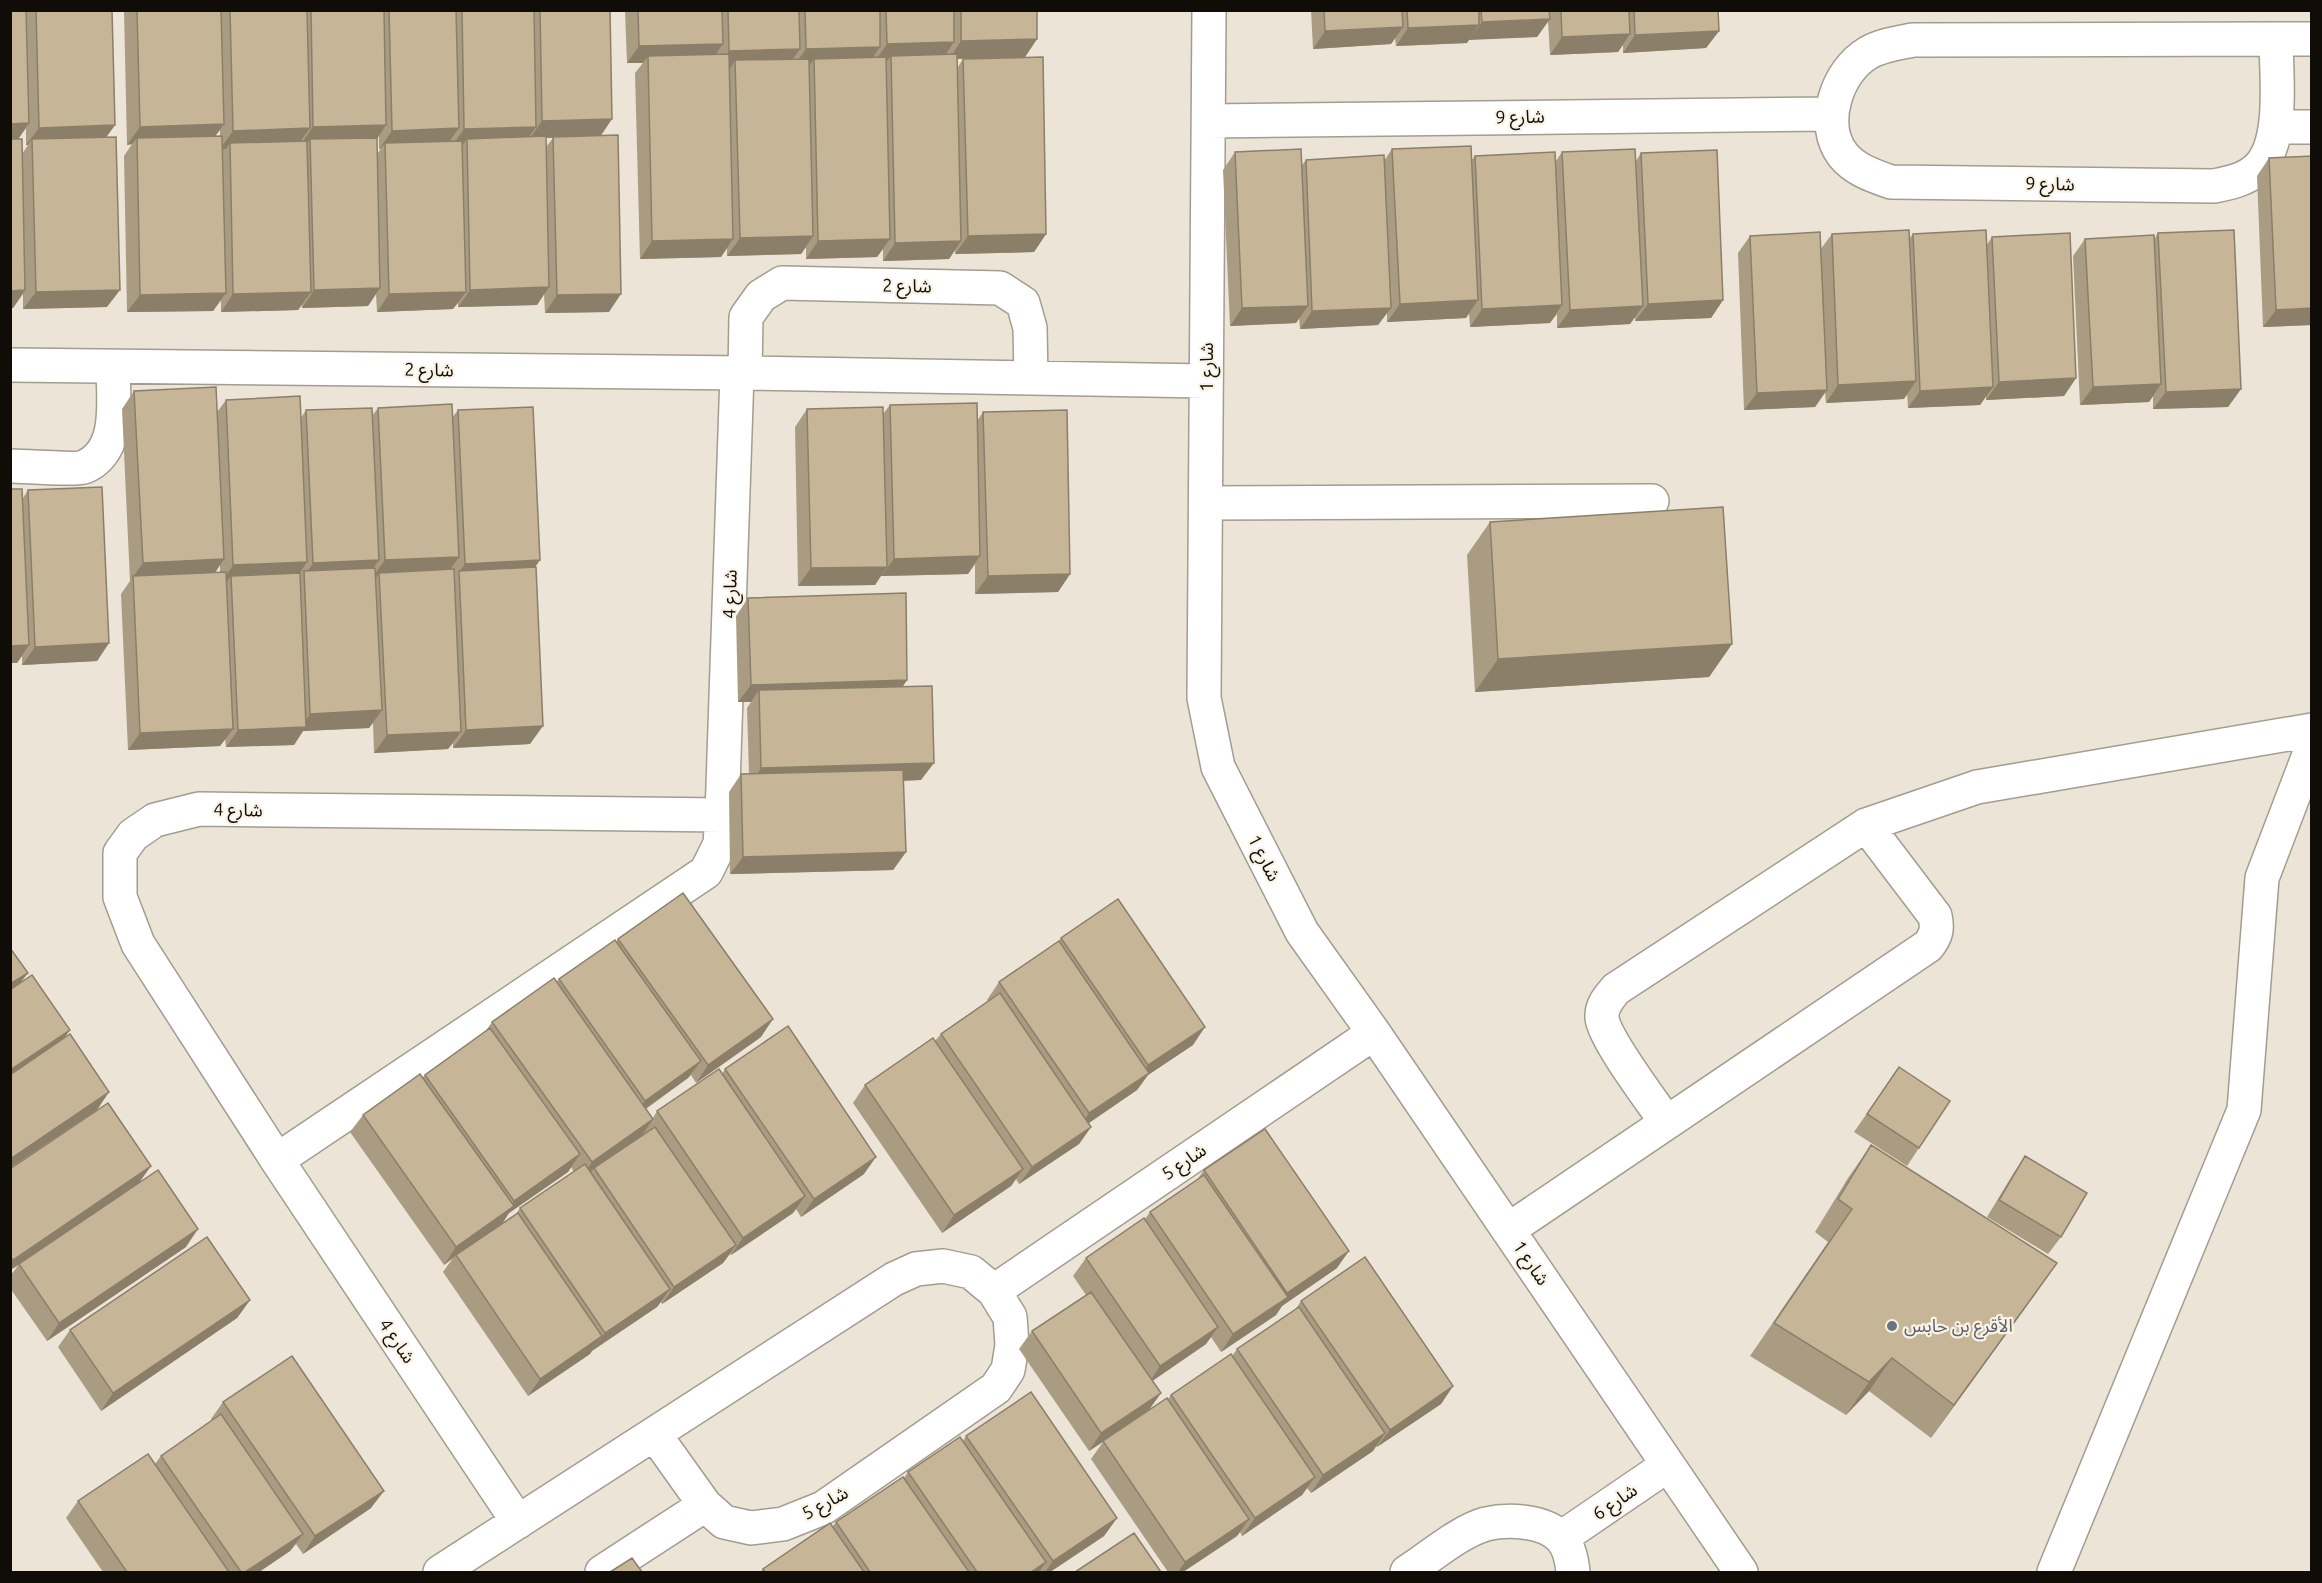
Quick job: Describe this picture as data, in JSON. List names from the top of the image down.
{
  "streets": {
    "street": [
      "شارع 9",
      "شارع 2",
      "شارع 1",
      "شارع 4",
      "شارع 5",
      "شارع 6"
    ]
  },
  "crossings": [
    ["شارع 9", "شارع 1"],
    ["شارع 2", "شارع 1"],
    ["شارع 2", "شارع 4"],
    ["شارع 1", "شارع 5"],
    ["شارع 1", "شارع 6"],
    ["شارع 4", "شارع 5"]
  ],
  "places": ["الأقرع بن حابس"]
}
